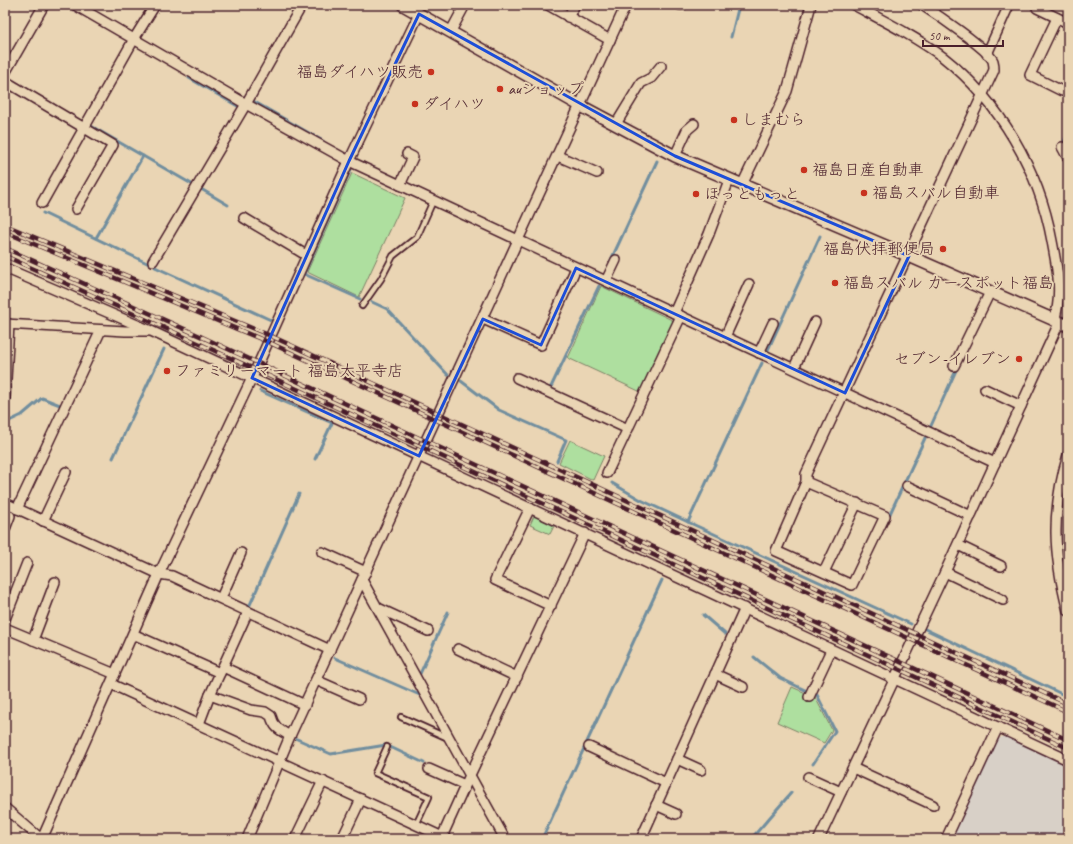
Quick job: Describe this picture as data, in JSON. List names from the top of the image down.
{
  "places": [
    "福島ダイハツ販売",
    "auショップ",
    "ダイハツ",
    "しまむら",
    "福島日産自動車",
    "福島スバル自動車",
    "ほっともっと",
    "福島伏拝郵便局",
    "福島スバル カースポット福島",
    "セブン-イレブン",
    "ファミリーマート 福島太平寺店"
  ],
  "scale_bar": "50 m"
}
